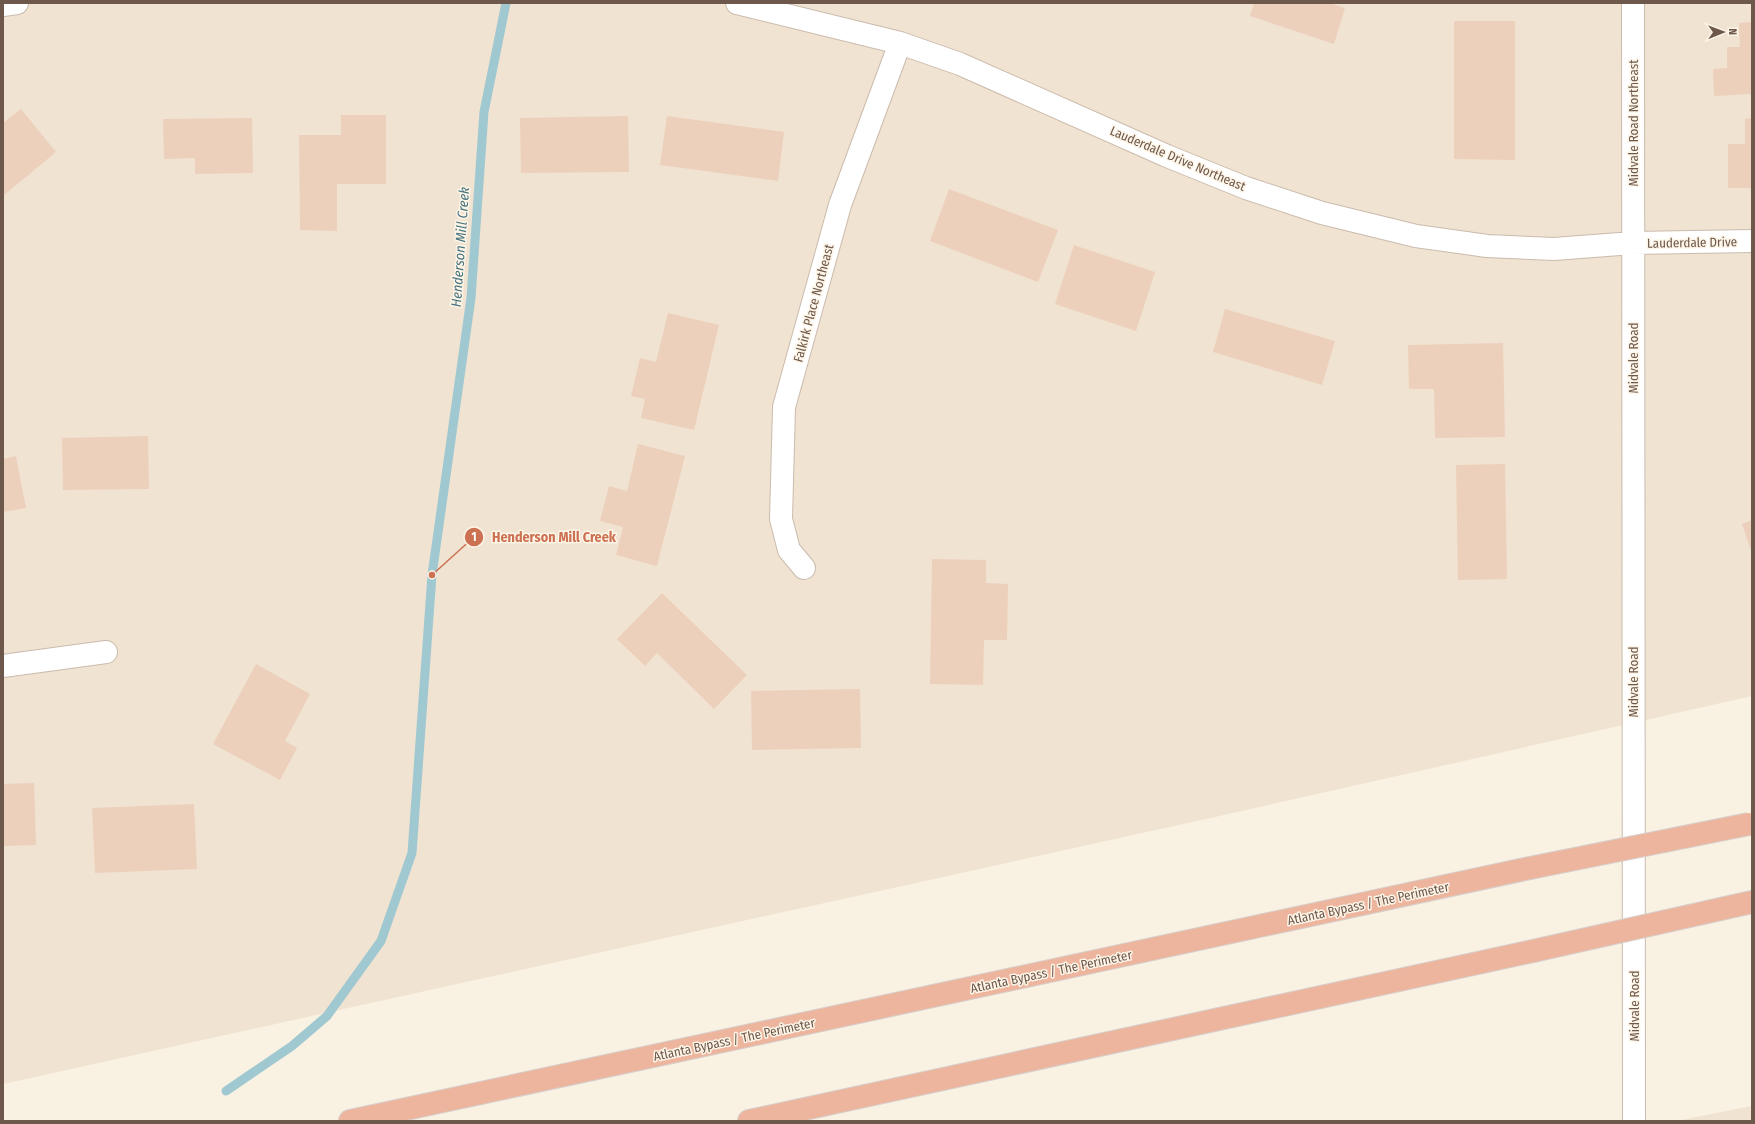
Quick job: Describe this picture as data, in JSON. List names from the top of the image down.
{
  "streets": {
    "highway": ["Atlanta Bypass / The Perimeter"],
    "street": [
      "Midvale Road Northeast",
      "Lauderdale Drive Northeast",
      "Lauderdale Drive",
      "Falkirk Place Northeast",
      "Midvale Road"
    ]
  },
  "crossings": [
    ["Midvale Road Northeast", "Lauderdale Drive Northeast"],
    ["Midvale Road Northeast", "Lauderdale Drive"],
    ["Midvale Road Northeast", "Midvale Road"],
    ["Lauderdale Drive Northeast", "Lauderdale Drive"],
    ["Lauderdale Drive Northeast", "Falkirk Place Northeast"],
    ["Lauderdale Drive Northeast", "Midvale Road"],
    ["Lauderdale Drive", "Midvale Road"]
  ],
  "water": ["Henderson Mill Creek"],
  "places": ["Henderson Mill Creek"],
  "north": "right"
}
